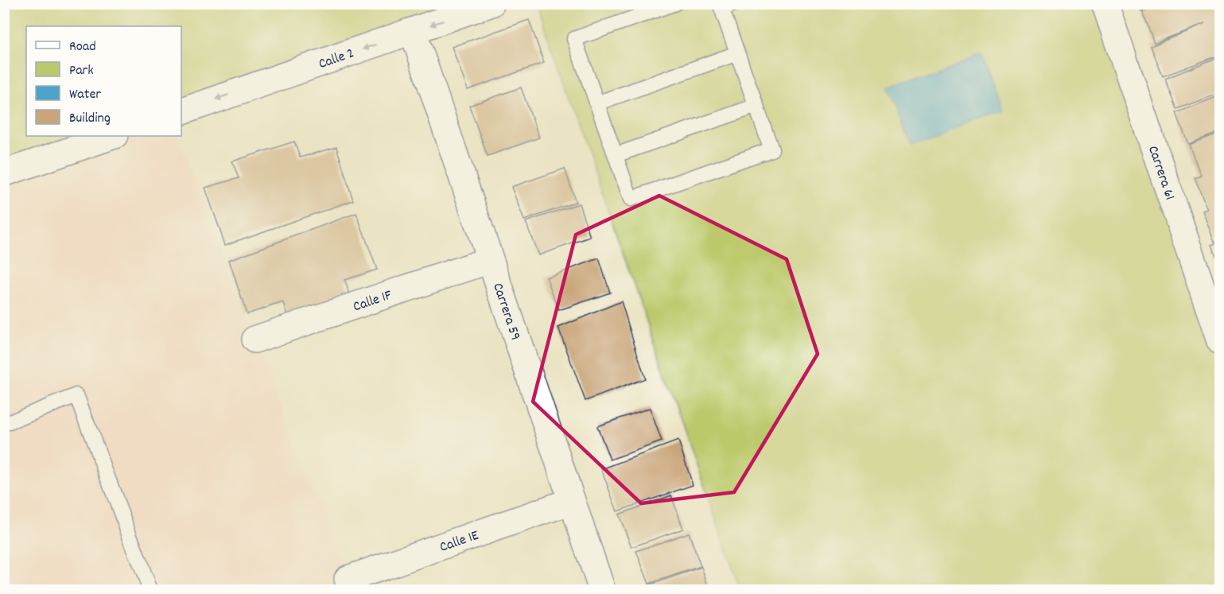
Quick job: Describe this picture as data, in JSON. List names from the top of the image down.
{
  "streets": {
    "street": [
      "Calle 2",
      "Carrera 61",
      "Calle 1F",
      "Carrera 59",
      "Calle 1E"
    ]
  },
  "crossings": [
    ["Calle 2", "Carrera 59"],
    ["Calle 1F", "Carrera 59"],
    ["Carrera 59", "Calle 1E"]
  ],
  "one_way": ["Calle 2"],
  "legend": [
    "Road",
    "Park",
    "Water",
    "Building"
  ]
}
